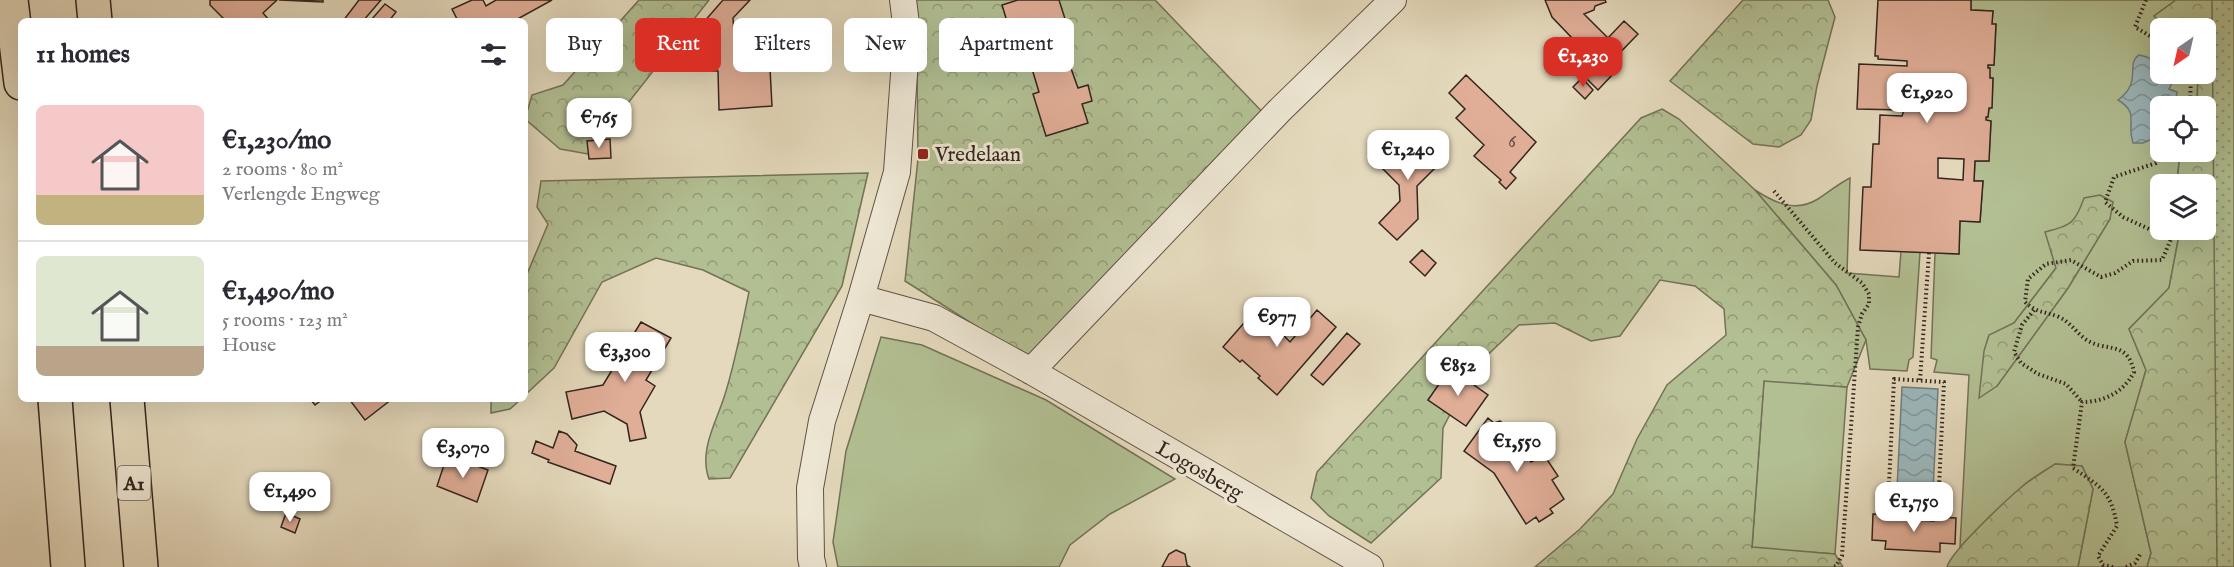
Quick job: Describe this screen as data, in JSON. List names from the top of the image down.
{
  "streets": {
    "highway": ["A1"],
    "street": ["Logosberg"]
  },
  "places": {
    "transit": ["Vredelaan"]
  },
  "house_numbers": ["6"],
  "north": "bottom left",
  "page": {
    "chip": [
      "Buy",
      "Rent",
      "Filters",
      "New",
      "Apartment"
    ],
    "heading": "11 homes",
    "price": [
      "€1,230",
      "€1,920",
      "€765",
      "€1,240",
      "€977",
      "€3,300",
      "€852",
      "€1,550",
      "€3,070",
      "€1,490",
      "€1,750"
    ],
    "list": [
      {
        "name": "€1,230/mo",
        "note": "2 rooms · 80 m² · Verlengde Engweg"
      },
      {
        "name": "€1,490/mo",
        "note": "5 rooms · 123 m² · House"
      }
    ]
  }
}
